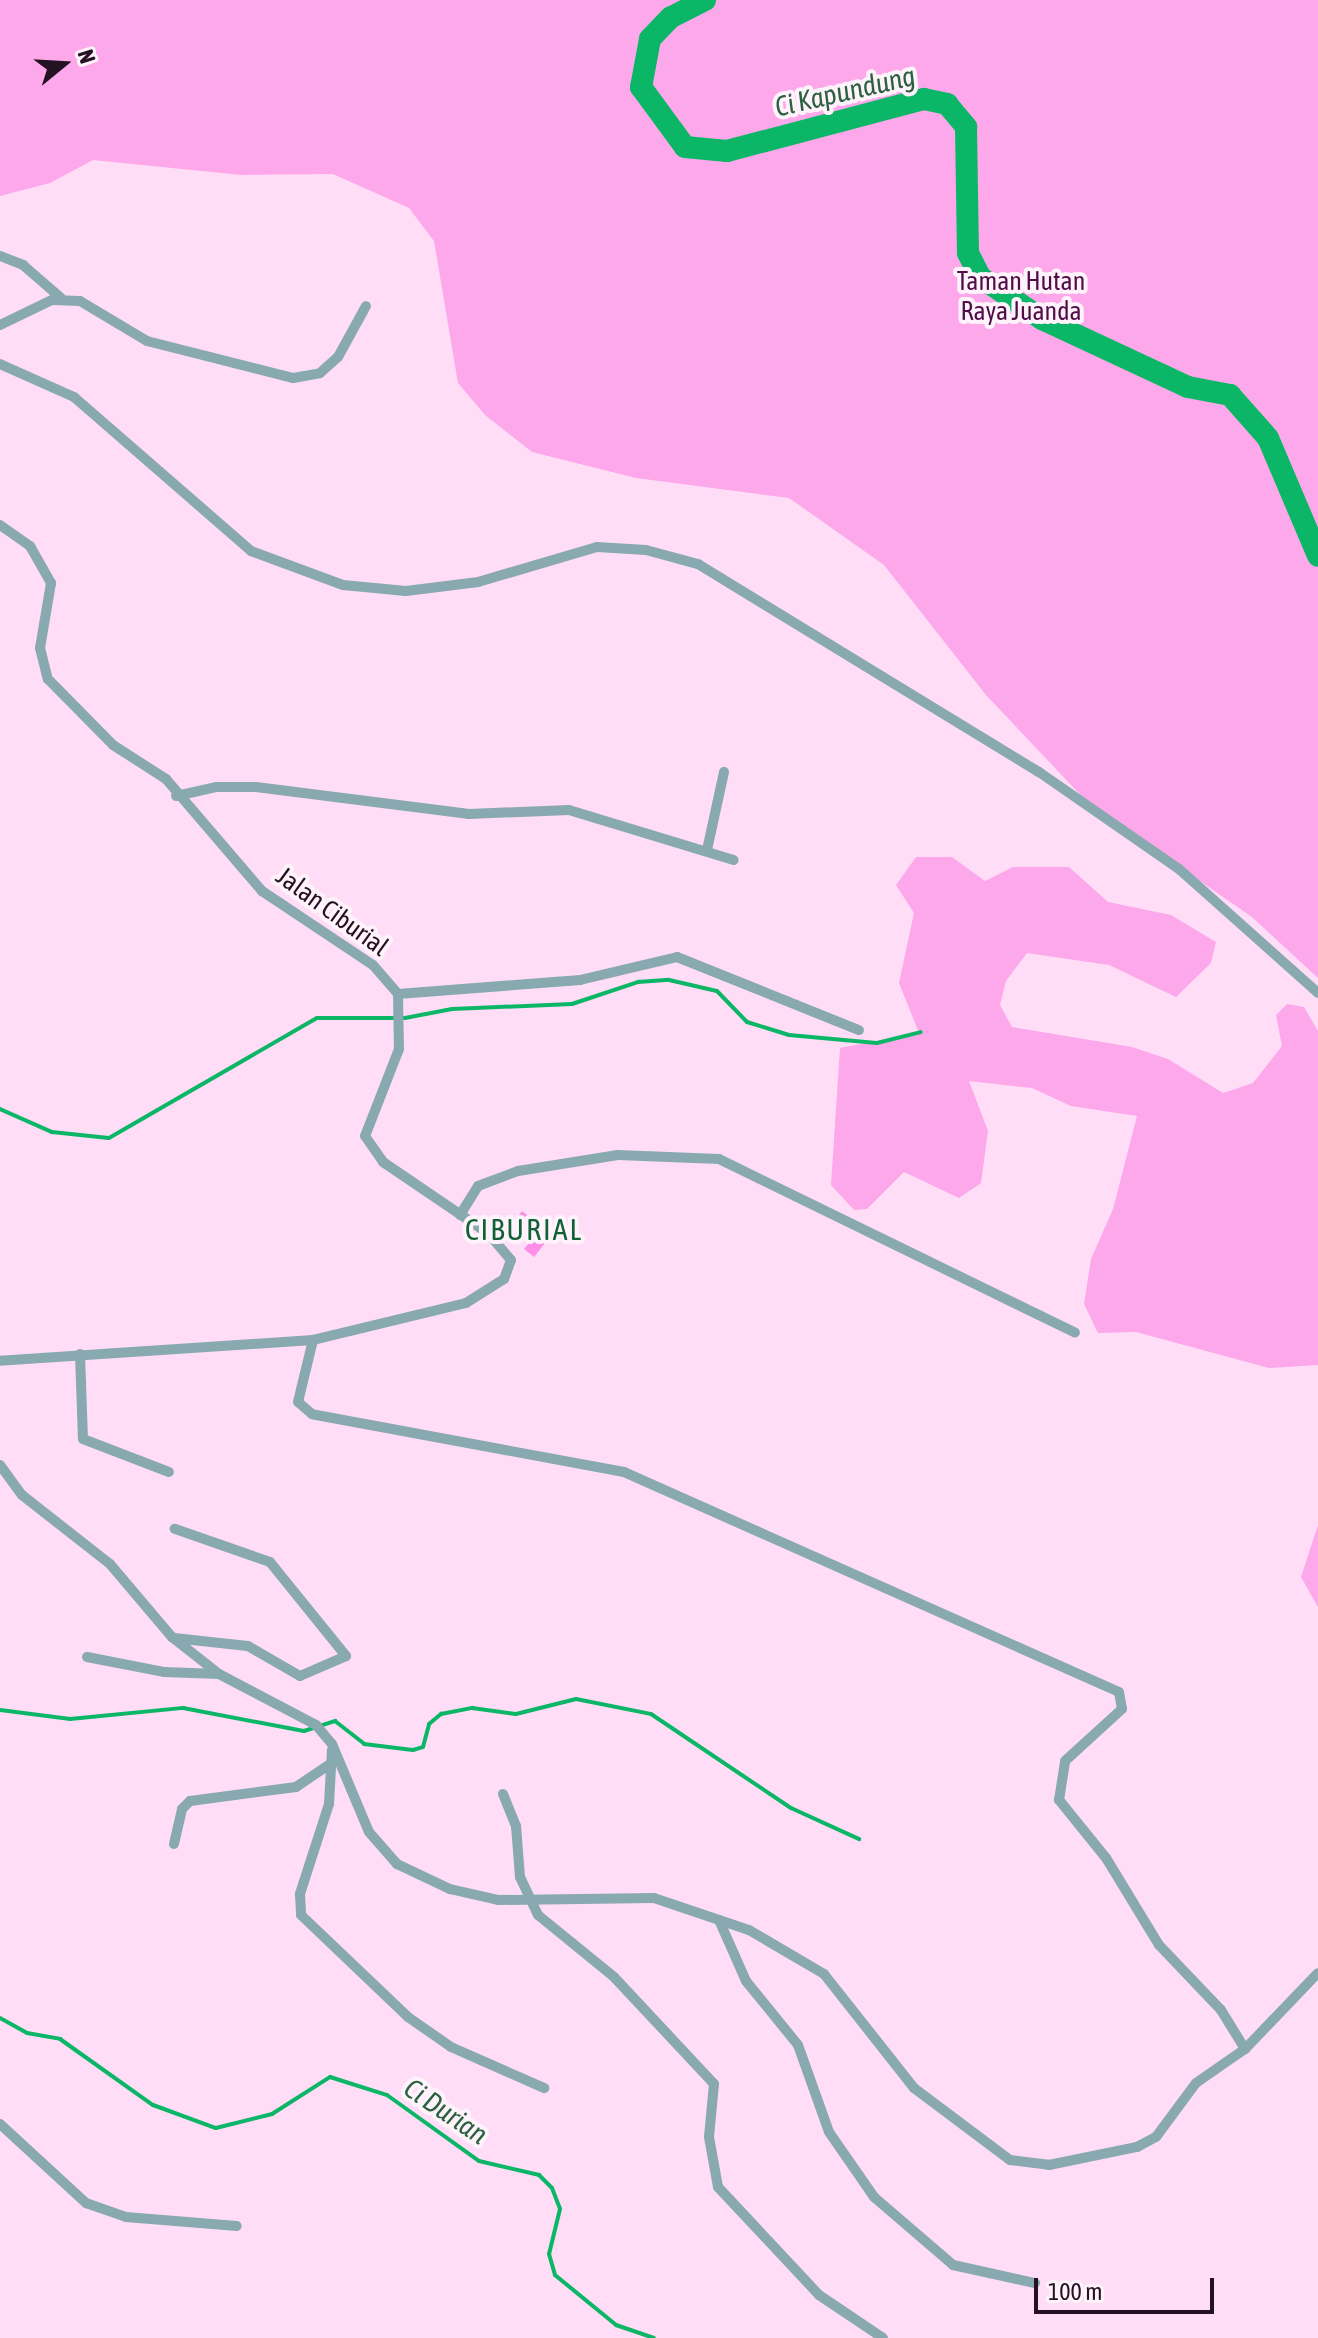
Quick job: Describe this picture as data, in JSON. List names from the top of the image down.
{
  "streets": {
    "street": ["Jalan Ciburial"]
  },
  "districts": ["CIBURIAL"],
  "water": ["Ci Kapundung", "Ci Durian"],
  "parks": ["Taman Hutan Raya Juanda"],
  "scale_bar": "100 m",
  "north": "right"
}
